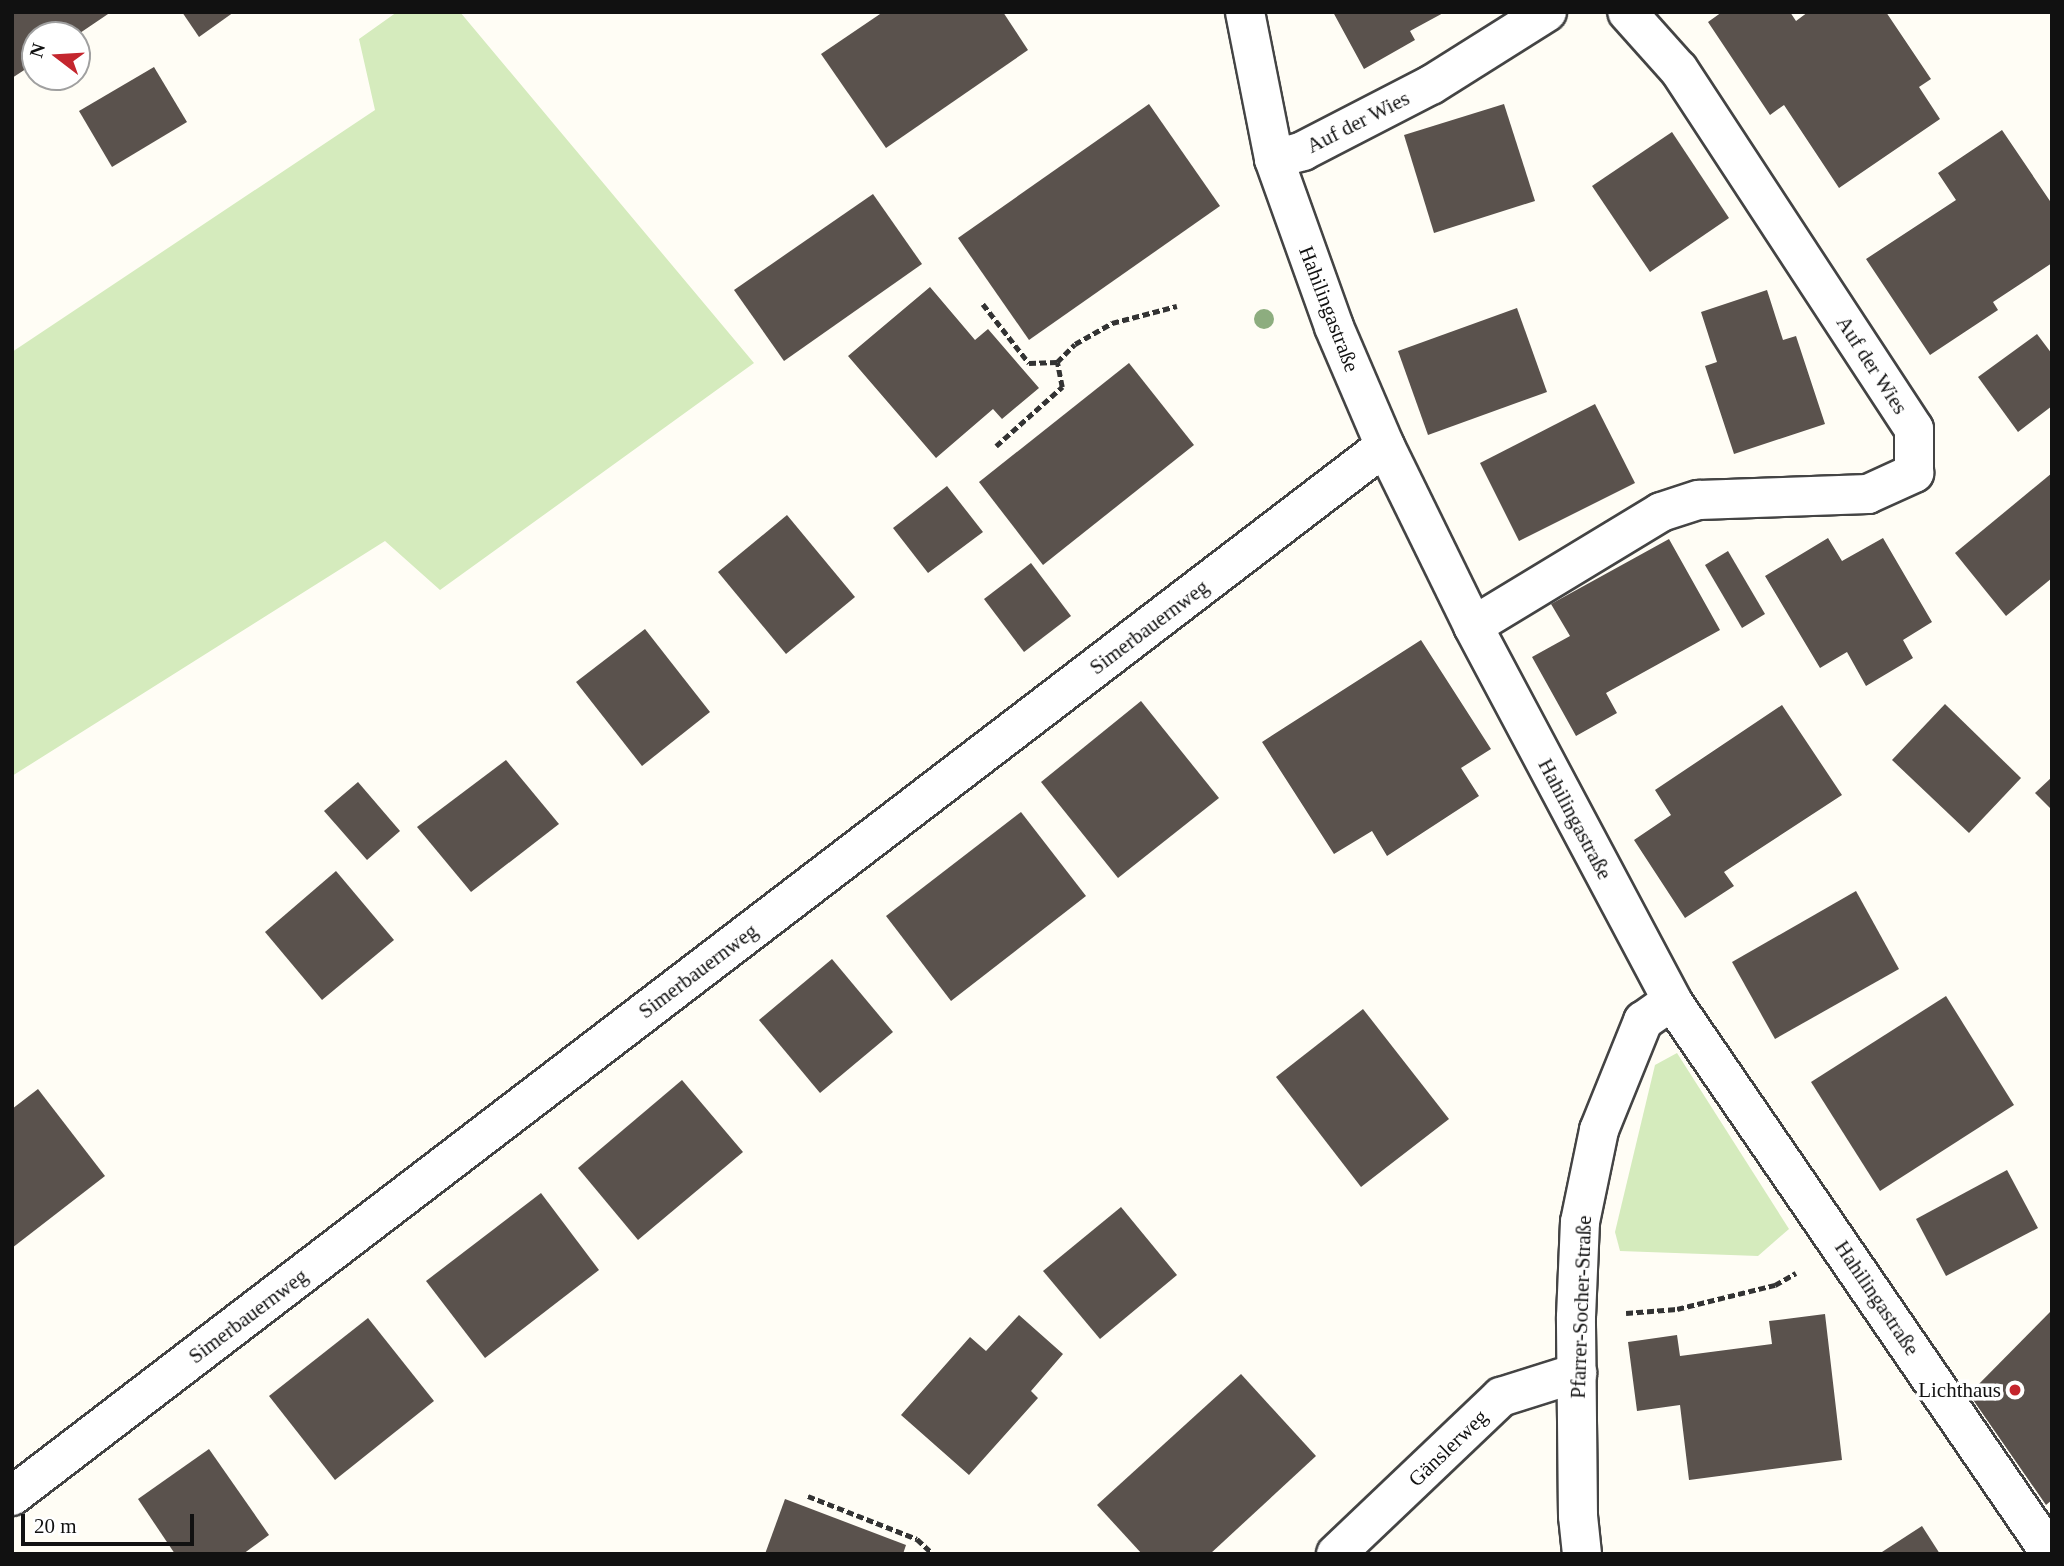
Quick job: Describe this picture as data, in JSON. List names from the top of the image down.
{
  "streets": {
    "street": [
      "Auf der Wies",
      "Hahilingastraße",
      "Simerbauernweg",
      "Pfarrer-Socher-Straße",
      "Gänslerweg"
    ]
  },
  "crossings": [
    ["Auf der Wies", "Hahilingastraße"],
    ["Hahilingastraße", "Simerbauernweg"],
    ["Hahilingastraße", "Pfarrer-Socher-Straße"],
    ["Pfarrer-Socher-Straße", "Gänslerweg"]
  ],
  "places": ["Lichthaus"],
  "scale_bar": "20 m",
  "north": "left"
}
